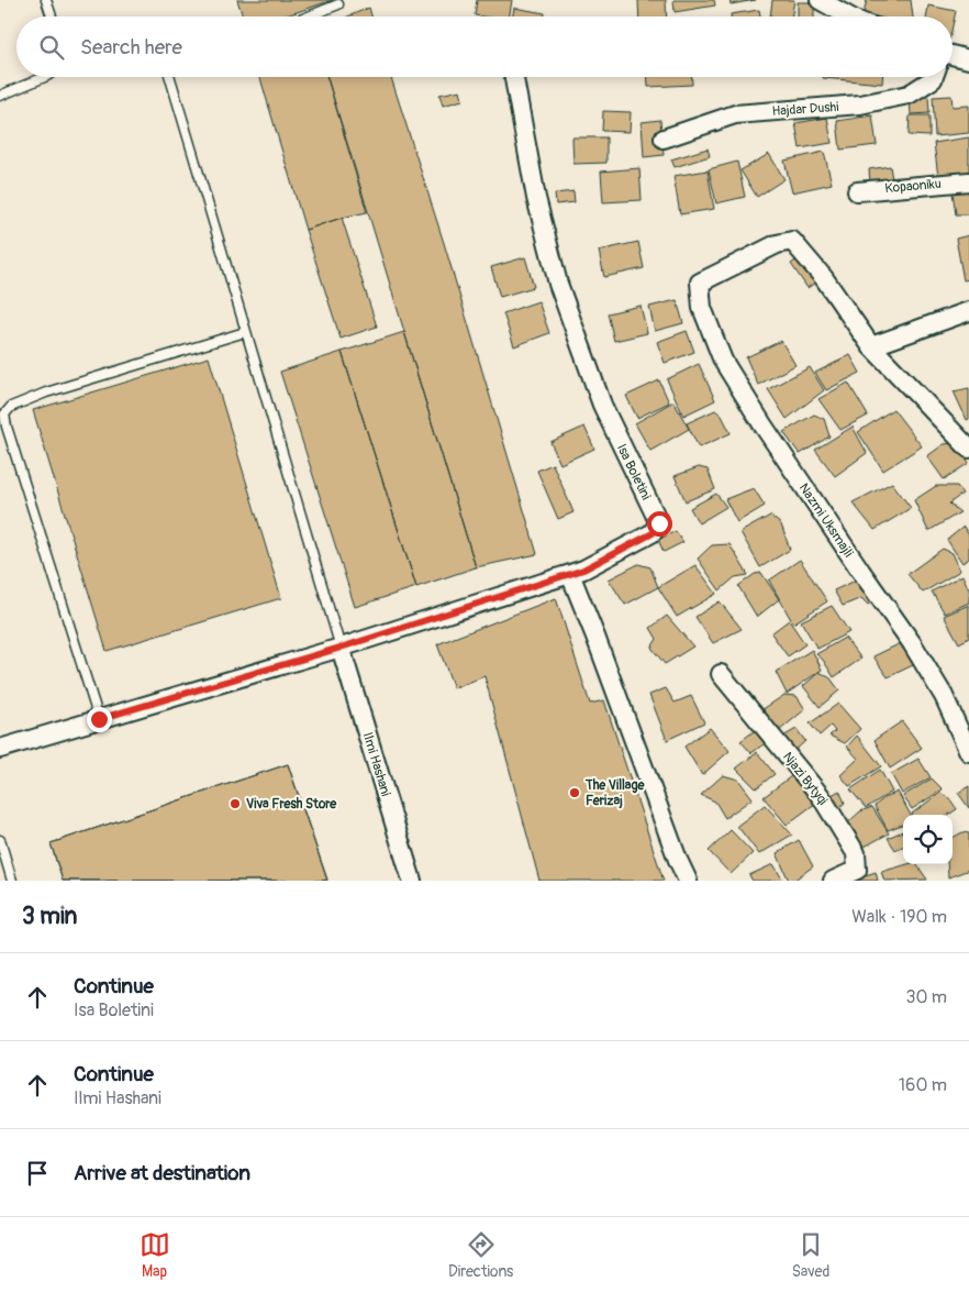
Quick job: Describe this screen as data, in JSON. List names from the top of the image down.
{
  "streets": {
    "street": [
      "Hajdar Dushi",
      "Kopaoniku",
      "Isa Boletini",
      "Nazmi Uksmajli",
      "Ilmi Hashani",
      "Njazi Bytyqi"
    ]
  },
  "places": ["The Village Ferizaj", "Viva Fresh Store"],
  "page": {
    "search": "Search here",
    "heading": ["3 min", "Walk · 190 m"],
    "list": [
      ["Continue", "Isa Boletini", "30 m"],
      ["Continue", "Ilmi Hashani", "160 m"],
      "Arrive at destination"
    ],
    "nav": ["Map", "Directions", "Saved"]
  }
}
